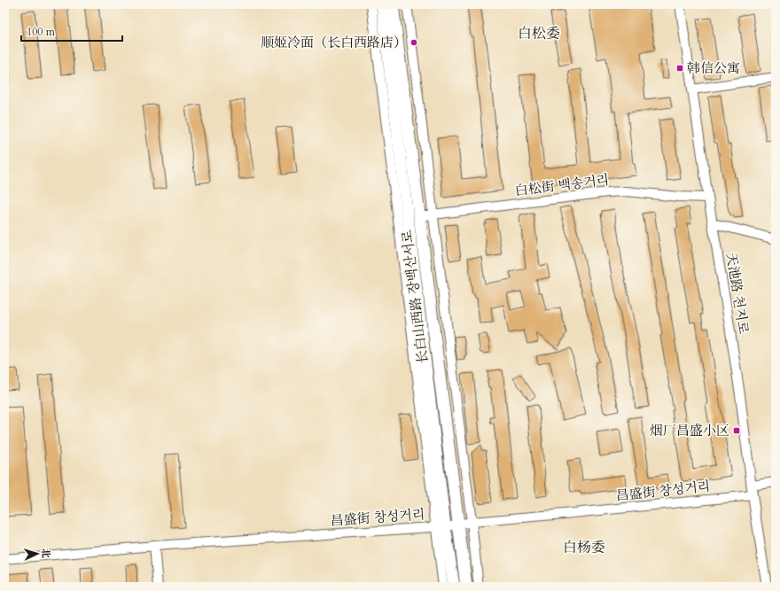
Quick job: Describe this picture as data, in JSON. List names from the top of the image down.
{
  "streets": {
    "main road": ["长白山西路 장백산서로"],
    "street": ["白松街 백송거리", "天池路 천지로", "昌盛街 창성거리"]
  },
  "crossings": [
    ["白松街 백송거리", "天池路 천지로"],
    ["白松街 백송거리", "长白山西路 장백산서로"],
    ["天池路 천지로", "昌盛街 창성거리"],
    ["长白山西路 장백산서로", "昌盛街 창성거리"]
  ],
  "districts": ["白松委", "白杨委"],
  "places": {
    "other": ["顺姬冷面（长白西路店）"],
    "transit": ["韩信公寓", "烟厂昌盛小区"]
  },
  "scale_bar": "100 m",
  "north": "right"
}
